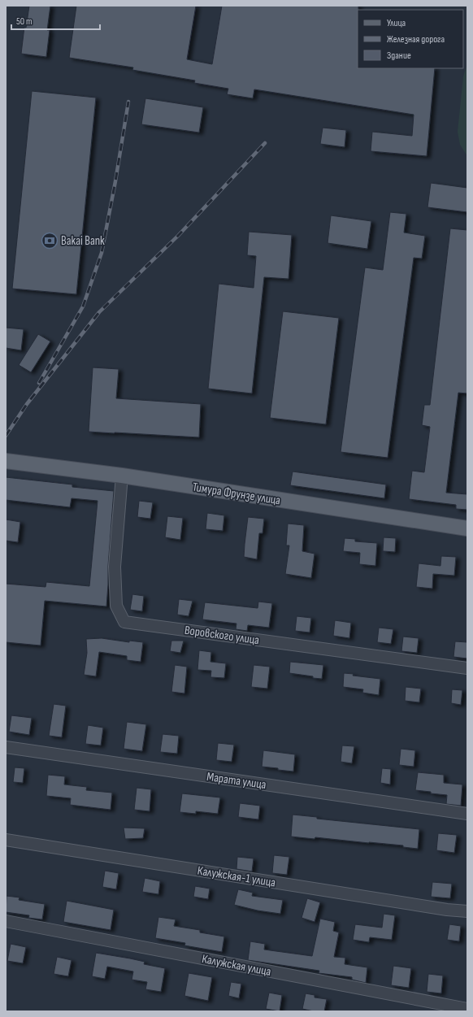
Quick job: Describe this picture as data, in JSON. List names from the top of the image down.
{
  "streets": {
    "main road": ["Тимура Фрунзе улица"],
    "street": [
      "Воровского улица",
      "Марата улица",
      "Калужская-1 улица",
      "Калужская улица"
    ]
  },
  "crossings": [
    ["Тимура Фрунзе улица", "Воровского улица"]
  ],
  "places": {
    "bank": ["Bakai Bank"]
  },
  "legend": ["Улица", "Железная дорога", "Здание"],
  "scale_bar": "50 m"
}
